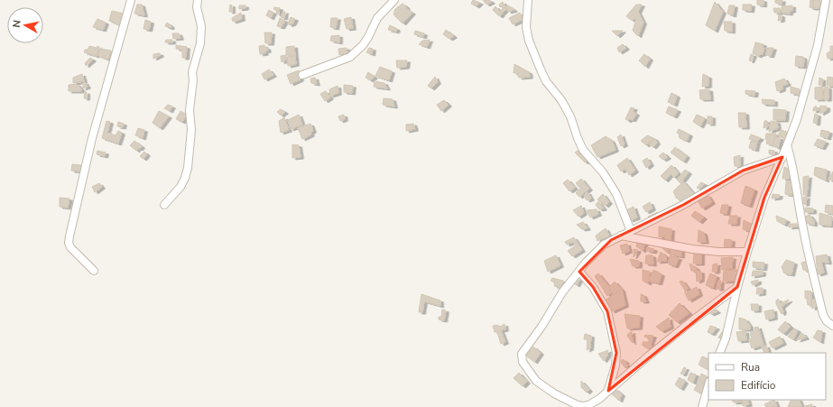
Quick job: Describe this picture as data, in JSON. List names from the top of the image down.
{
  "legend": ["Rua", "Edifício"],
  "north": "left"
}
